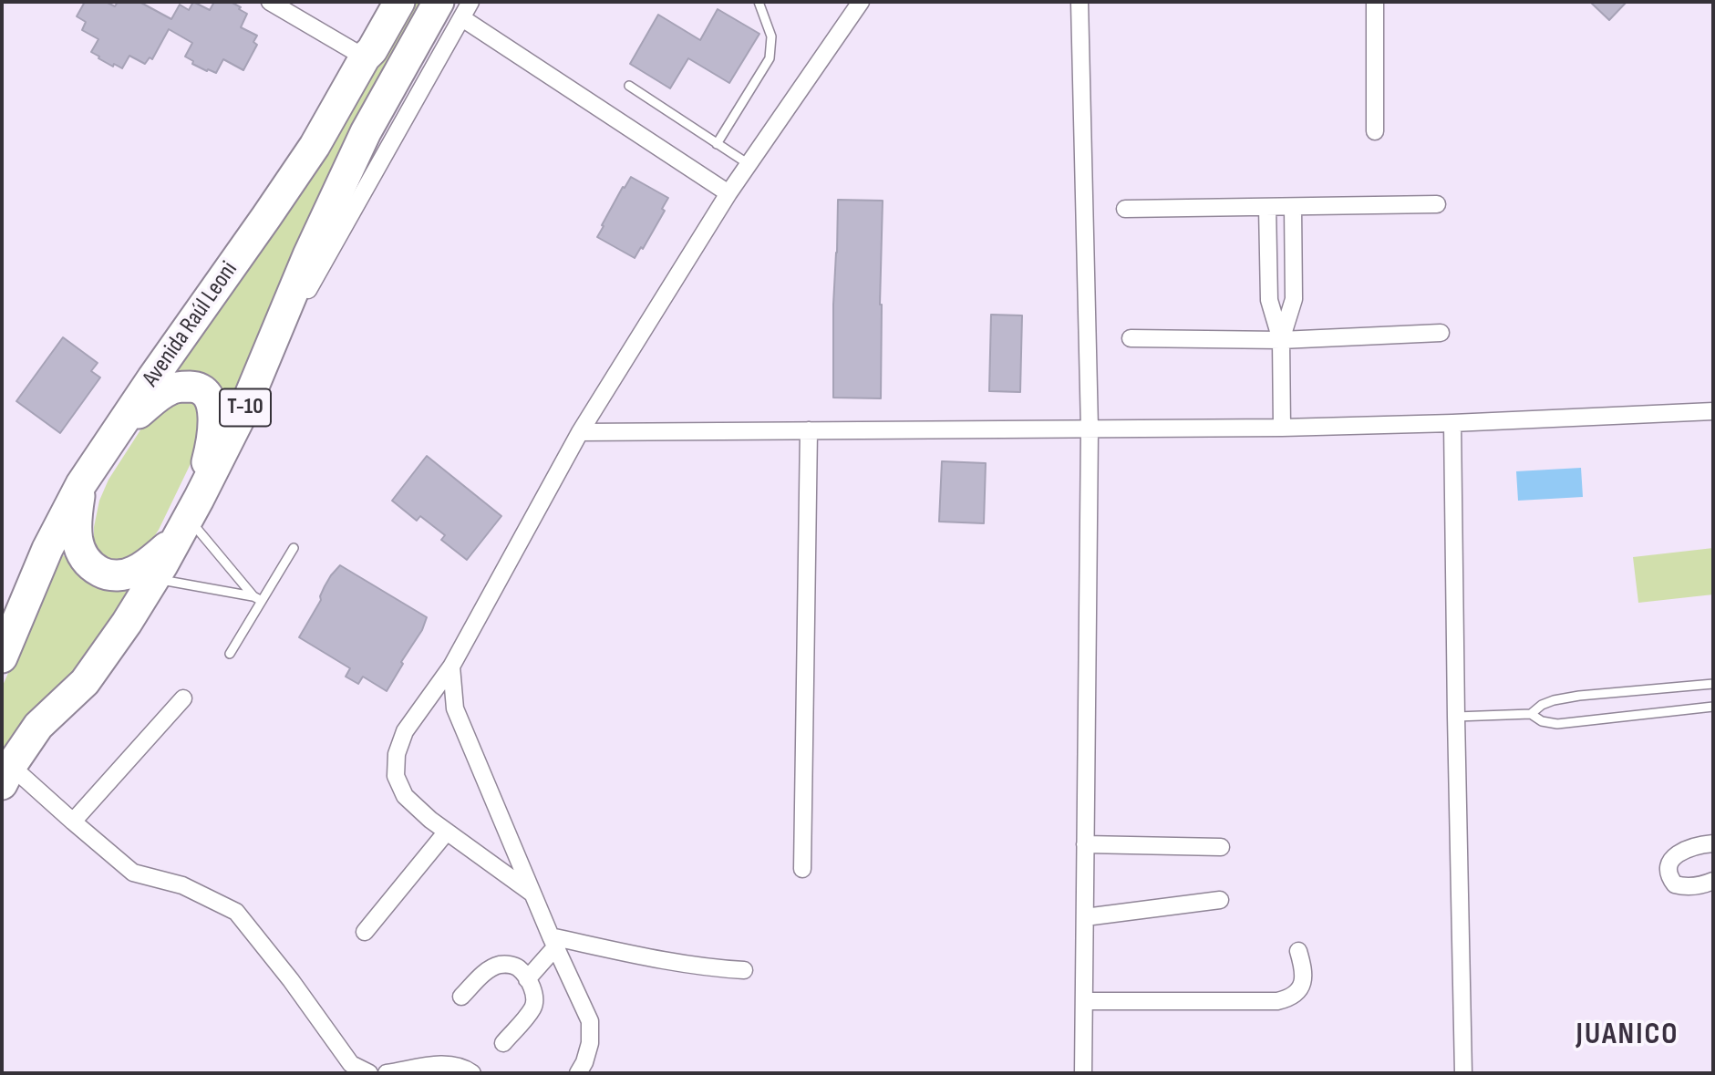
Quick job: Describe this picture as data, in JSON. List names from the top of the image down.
{
  "streets": {
    "highway": ["Avenida Raúl Leoni", "T-10"]
  },
  "districts": ["JUANICO"]
}
